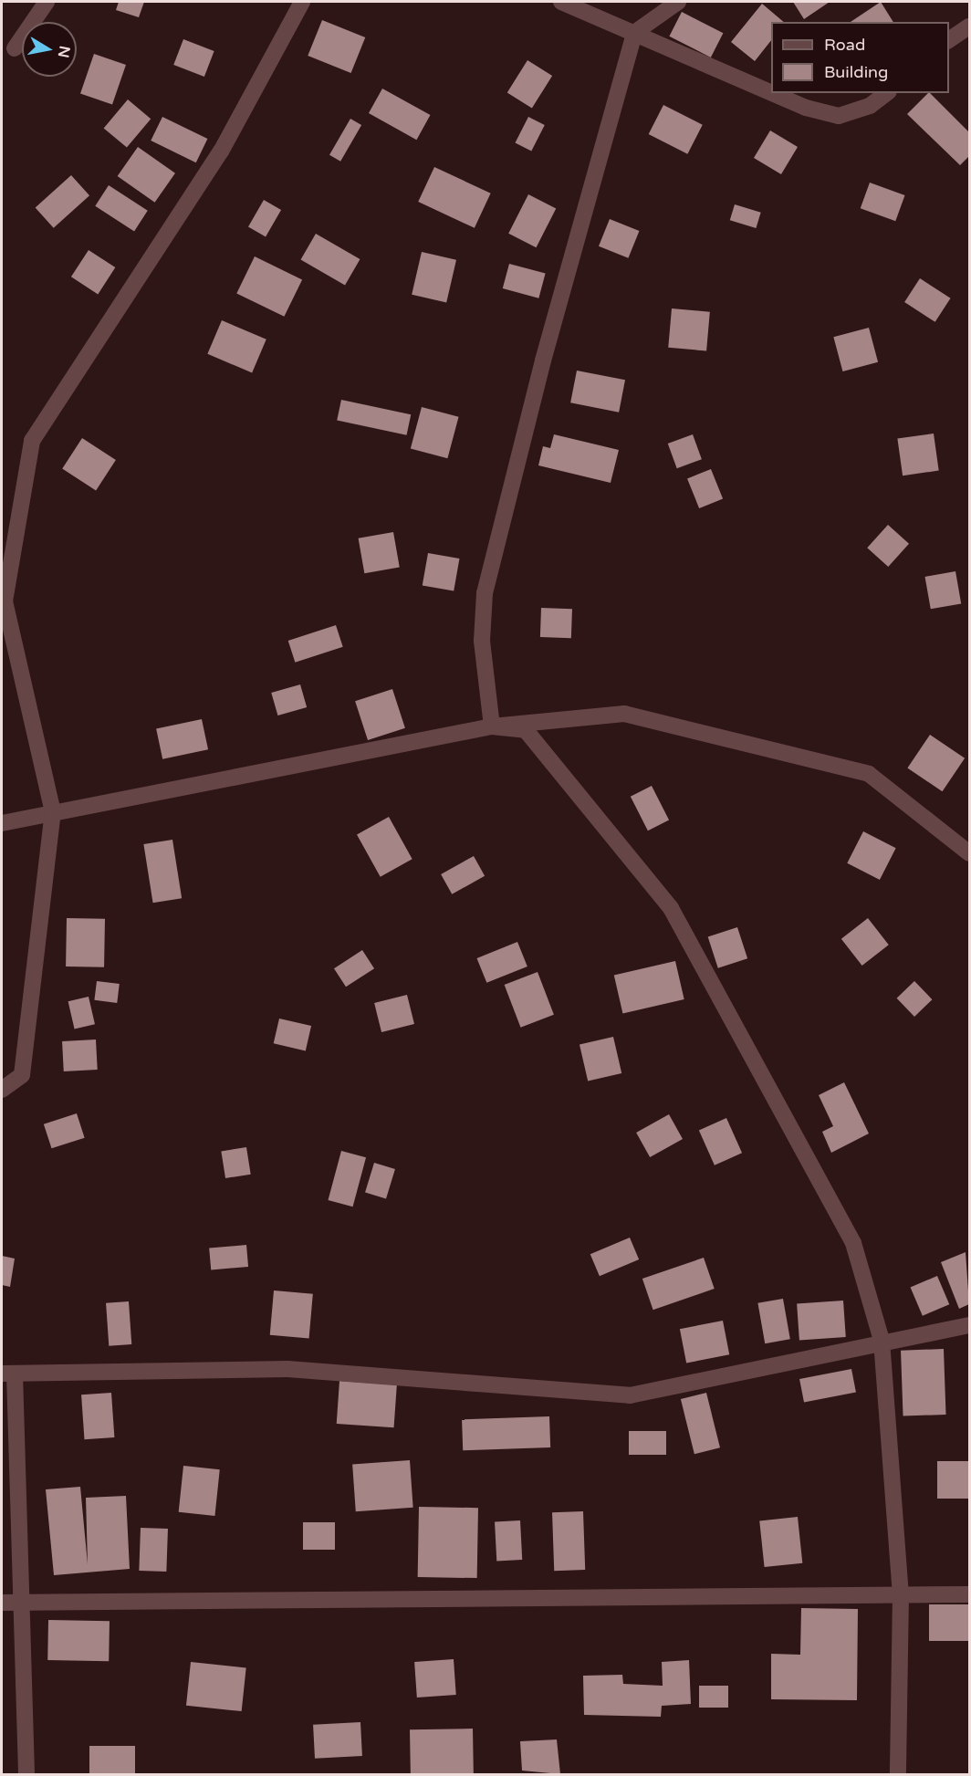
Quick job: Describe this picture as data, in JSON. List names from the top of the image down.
{
  "legend": ["Road", "Building"],
  "north": "right"
}
